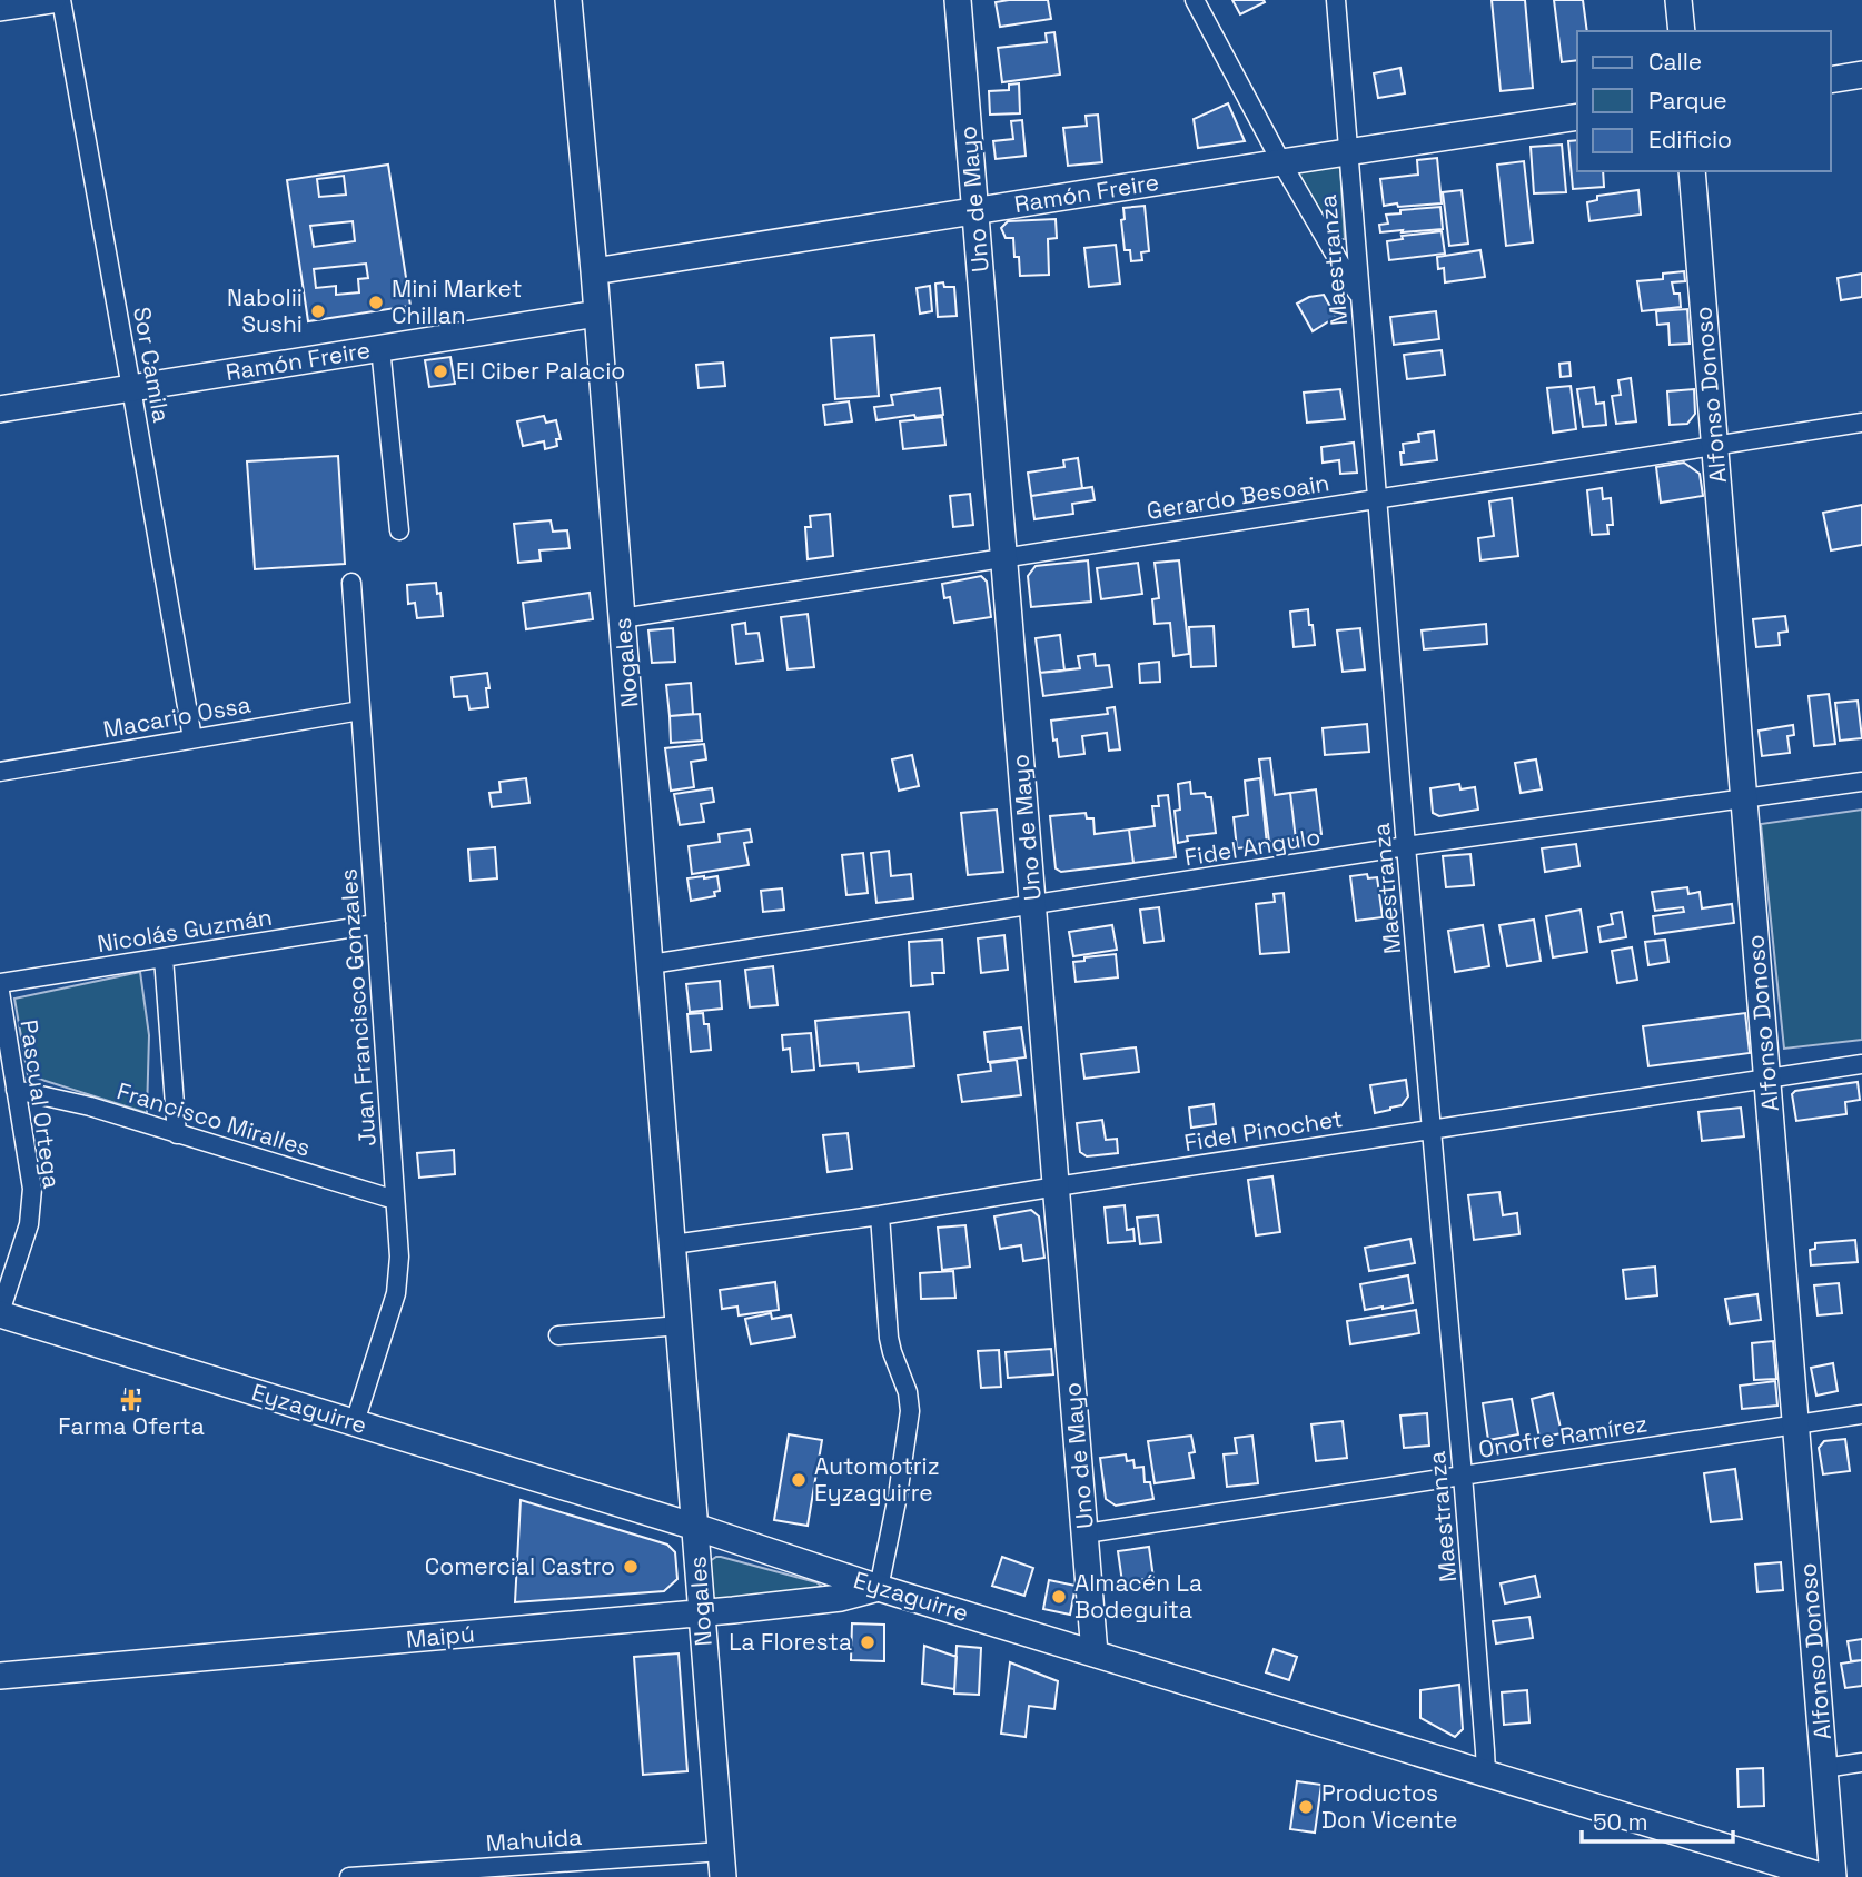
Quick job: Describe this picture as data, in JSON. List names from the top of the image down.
{
  "streets": {
    "street": [
      "Ramón Freire",
      "Uno de Mayo",
      "Maestranza",
      "Sor Camila",
      "Alfonso Donoso",
      "Gerardo Besoain",
      "Nogales",
      "Macario Ossa",
      "Fidel Angulo",
      "Nicolás Guzmán",
      "Juan Francisco Gonzales",
      "Pascual Ortega",
      "Francisco Miralles",
      "Fidel Pinochet",
      "Eyzaguirre",
      "Onofre Ramírez",
      "Maipú",
      "Mahuida"
    ]
  },
  "crossings": [
    ["Ramón Freire", "Uno de Mayo"],
    ["Ramón Freire", "Maestranza"],
    ["Ramón Freire", "Sor Camila"],
    ["Ramón Freire", "Nogales"],
    ["Uno de Mayo", "Gerardo Besoain"],
    ["Uno de Mayo", "Fidel Angulo"],
    ["Uno de Mayo", "Fidel Pinochet"],
    ["Uno de Mayo", "Eyzaguirre"],
    ["Uno de Mayo", "Onofre Ramírez"],
    ["Maestranza", "Gerardo Besoain"],
    ["Maestranza", "Fidel Angulo"],
    ["Maestranza", "Fidel Pinochet"],
    ["Maestranza", "Eyzaguirre"],
    ["Maestranza", "Onofre Ramírez"],
    ["Sor Camila", "Macario Ossa"],
    ["Alfonso Donoso", "Gerardo Besoain"],
    ["Alfonso Donoso", "Fidel Angulo"],
    ["Alfonso Donoso", "Fidel Pinochet"],
    ["Alfonso Donoso", "Onofre Ramírez"],
    ["Gerardo Besoain", "Nogales"],
    ["Nogales", "Fidel Angulo"],
    ["Nogales", "Fidel Pinochet"],
    ["Nogales", "Eyzaguirre"],
    ["Nogales", "Maipú"],
    ["Nogales", "Mahuida"],
    ["Macario Ossa", "Juan Francisco Gonzales"],
    ["Nicolás Guzmán", "Juan Francisco Gonzales"],
    ["Juan Francisco Gonzales", "Francisco Miralles"],
    ["Juan Francisco Gonzales", "Eyzaguirre"],
    ["Pascual Ortega", "Francisco Miralles"],
    ["Pascual Ortega", "Eyzaguirre"],
    ["Eyzaguirre", "Maipú"]
  ],
  "places": {
    "other": [
      "Mini Market Chillan",
      "Nabolii Sushi",
      "El Ciber Palacio",
      "Automotriz Eyzaguirre",
      "Comercial Castro",
      "Almacén La Bodeguita",
      "La Floresta",
      "Productos Don Vicente"
    ],
    "health": ["Farma Oferta"]
  },
  "legend": ["Calle", "Parque", "Edificio"],
  "scale_bar": "50 m"
}
